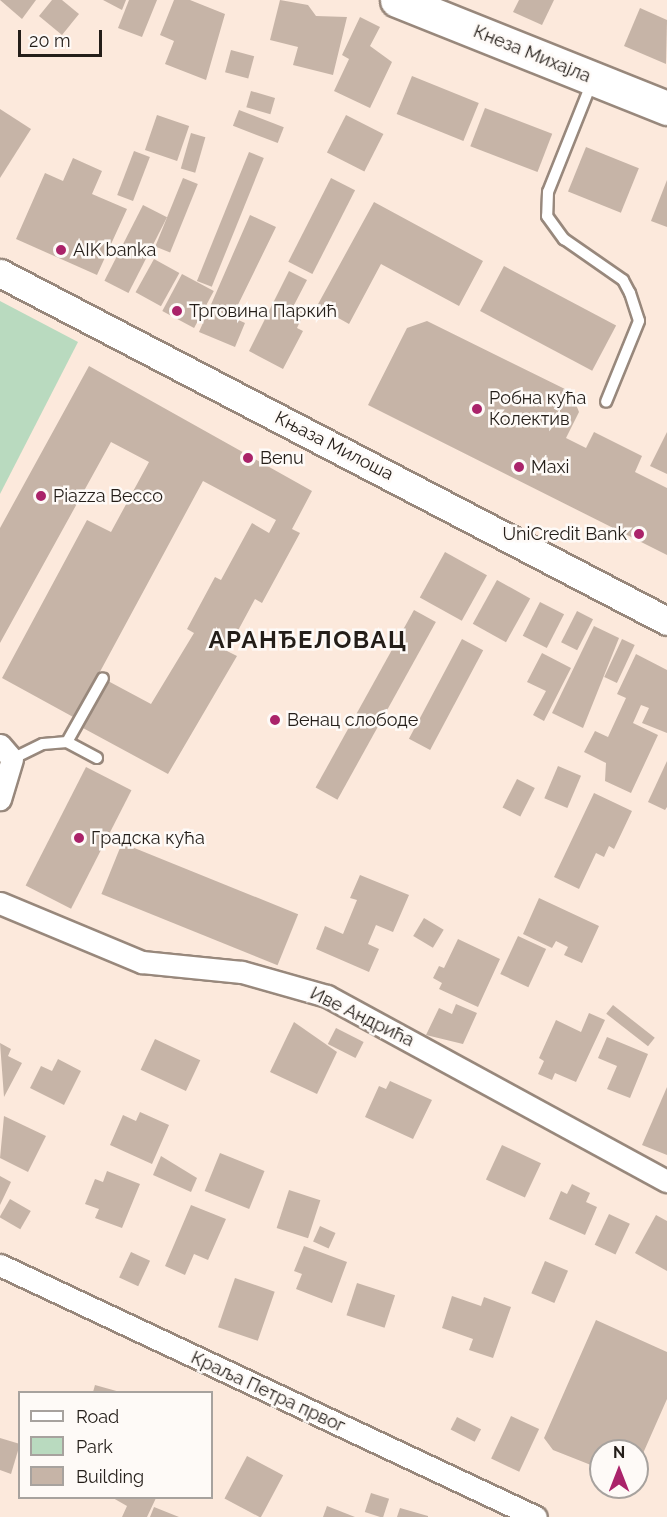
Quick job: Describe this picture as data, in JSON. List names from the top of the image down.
{
  "streets": {
    "main road": ["Кнеза Михајла"],
    "street": ["Књаза Милоша", "Иве Андрића", "Краља Петра првог"]
  },
  "districts": ["АРАНЂЕЛОВАЦ"],
  "places": [
    "AIK banka",
    "Трговина Паркић",
    "Робна кућа Колектив",
    "Benu",
    "Maxi",
    "Piazza Becco",
    "UniCredit Bank",
    "Венац слободе",
    "Градска кућа"
  ],
  "legend": ["Road", "Park", "Building"],
  "scale_bar": "20 m",
  "north": "top"
}
